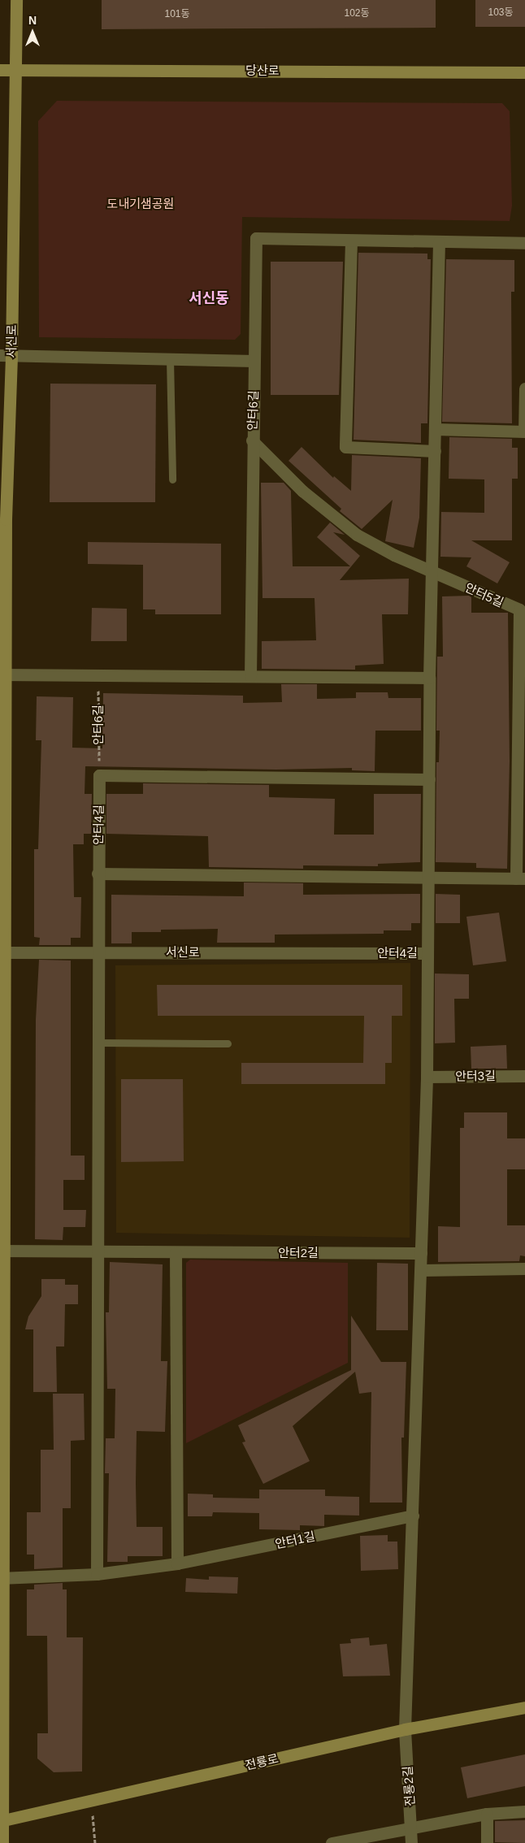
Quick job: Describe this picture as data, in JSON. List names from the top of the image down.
{
  "streets": {
    "street": [
      "당산로",
      "서신로",
      "안터6길",
      "안터5길",
      "안터4길",
      "안터3길",
      "안터2길",
      "안터1길",
      "전룡로",
      "전룡2길"
    ]
  },
  "crossings": [
    ["당산로", "서신로"],
    ["서신로", "안터4길"],
    ["서신로", "안터2길"],
    ["서신로", "안터1길"],
    ["서신로", "전룡로"],
    ["안터6길", "안터5길"],
    ["안터6길", "안터4길"],
    ["안터4길", "안터3길"],
    ["전룡로", "전룡2길"]
  ],
  "districts": ["서신동"],
  "parks": ["도내기샘공원"],
  "house_numbers": ["103동", "102동", "101동"],
  "north": "top"
}
